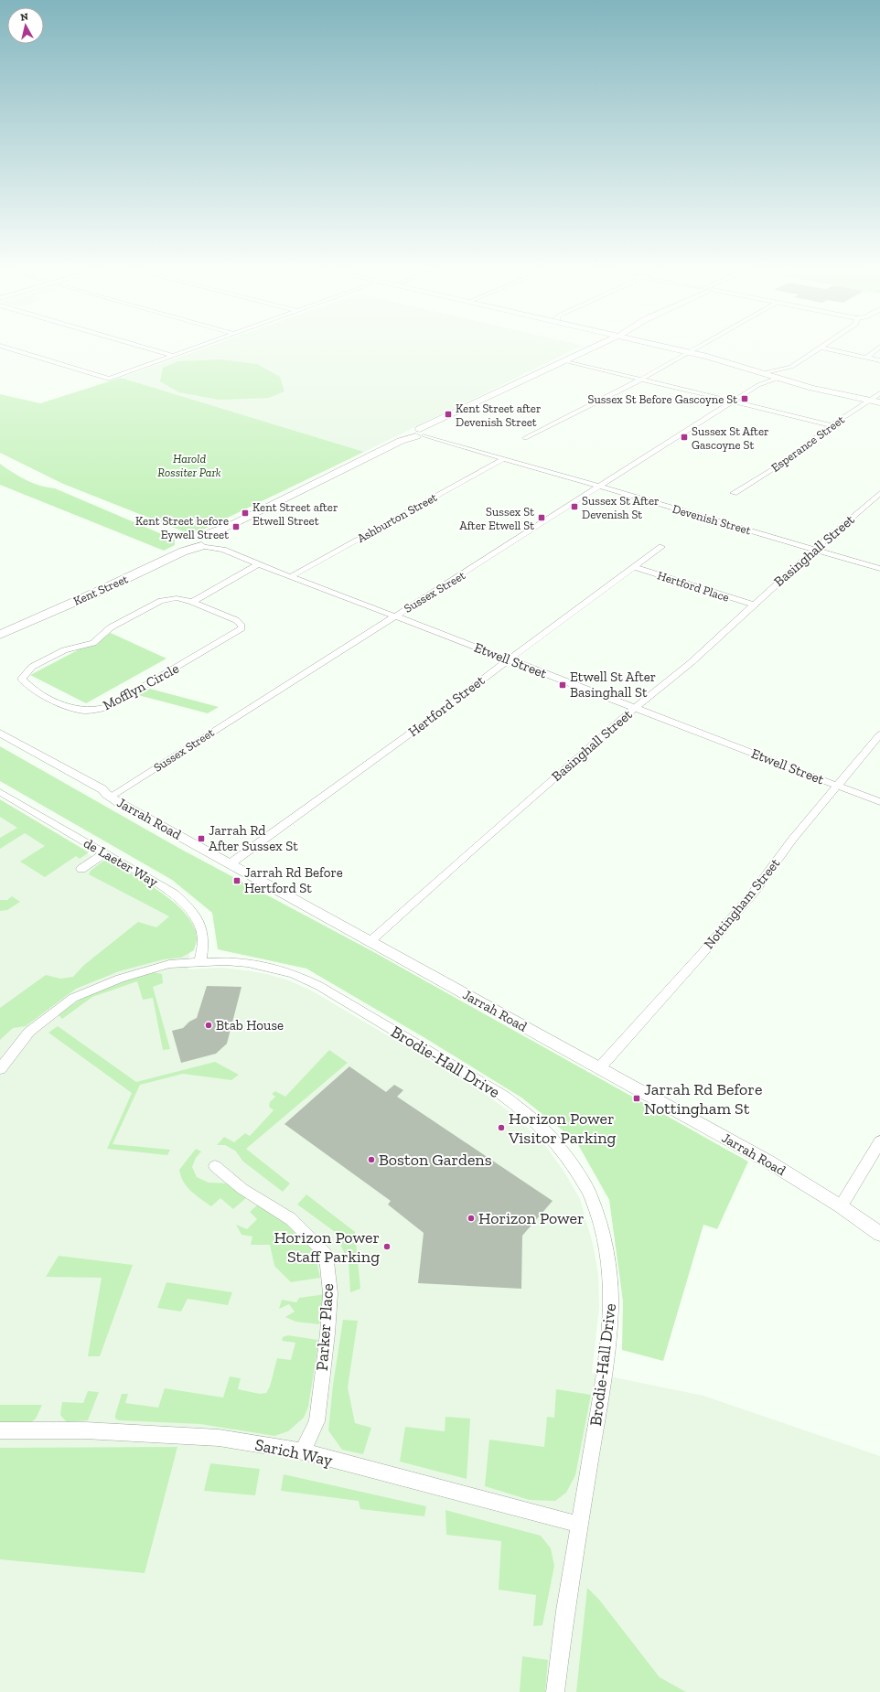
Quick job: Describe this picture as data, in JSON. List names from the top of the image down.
{
  "streets": {
    "main road": ["Kent Street"],
    "street": [
      "Esperance Street",
      "Ashburton Street",
      "Devenish Street",
      "Basinghall Street",
      "Hertford Place",
      "Sussex Street",
      "Etwell Street",
      "Mofflyn Circle",
      "Hertford Street",
      "Jarrah Road",
      "de Laeter Way",
      "Nottingham Street",
      "Brodie-Hall Drive",
      "Parker Place",
      "Sarich Way"
    ]
  },
  "crossings": [
    ["Ashburton Street", "Devenish Street"],
    ["Ashburton Street", "Etwell Street"],
    ["Devenish Street", "Basinghall Street"],
    ["Devenish Street", "Kent Street"],
    ["Devenish Street", "Sussex Street"],
    ["Basinghall Street", "Hertford Place"],
    ["Basinghall Street", "Etwell Street"],
    ["Basinghall Street", "Jarrah Road"],
    ["Hertford Place", "Hertford Street"],
    ["Kent Street", "Etwell Street"],
    ["Sussex Street", "Etwell Street"],
    ["Sussex Street", "Jarrah Road"],
    ["Etwell Street", "Hertford Street"],
    ["Etwell Street", "Nottingham Street"],
    ["Hertford Street", "Jarrah Road"],
    ["Jarrah Road", "Nottingham Street"],
    ["de Laeter Way", "Brodie-Hall Drive"],
    ["Brodie-Hall Drive", "Sarich Way"],
    ["Parker Place", "Sarich Way"]
  ],
  "parks": ["Harold Rossiter Park"],
  "places": {
    "transit": [
      "Sussex St Before Gascoyne St",
      "Kent Street after Devenish Street",
      "Sussex St After Gascoyne St",
      "Sussex St After Devenish St",
      "Kent Street after Etwell Street",
      "Sussex St After Etwell St",
      "Kent Street before Eywell Street",
      "Etwell St After Basinghall St",
      "Jarrah Rd After Sussex St",
      "Jarrah Rd Before Hertford St",
      "Jarrah Rd Before Nottingham St"
    ],
    "other": [
      "Btab House",
      "Horizon Power Visitor Parking",
      "Boston Gardens",
      "Horizon Power",
      "Horizon Power Staff Parking"
    ]
  },
  "north": "top"
}
